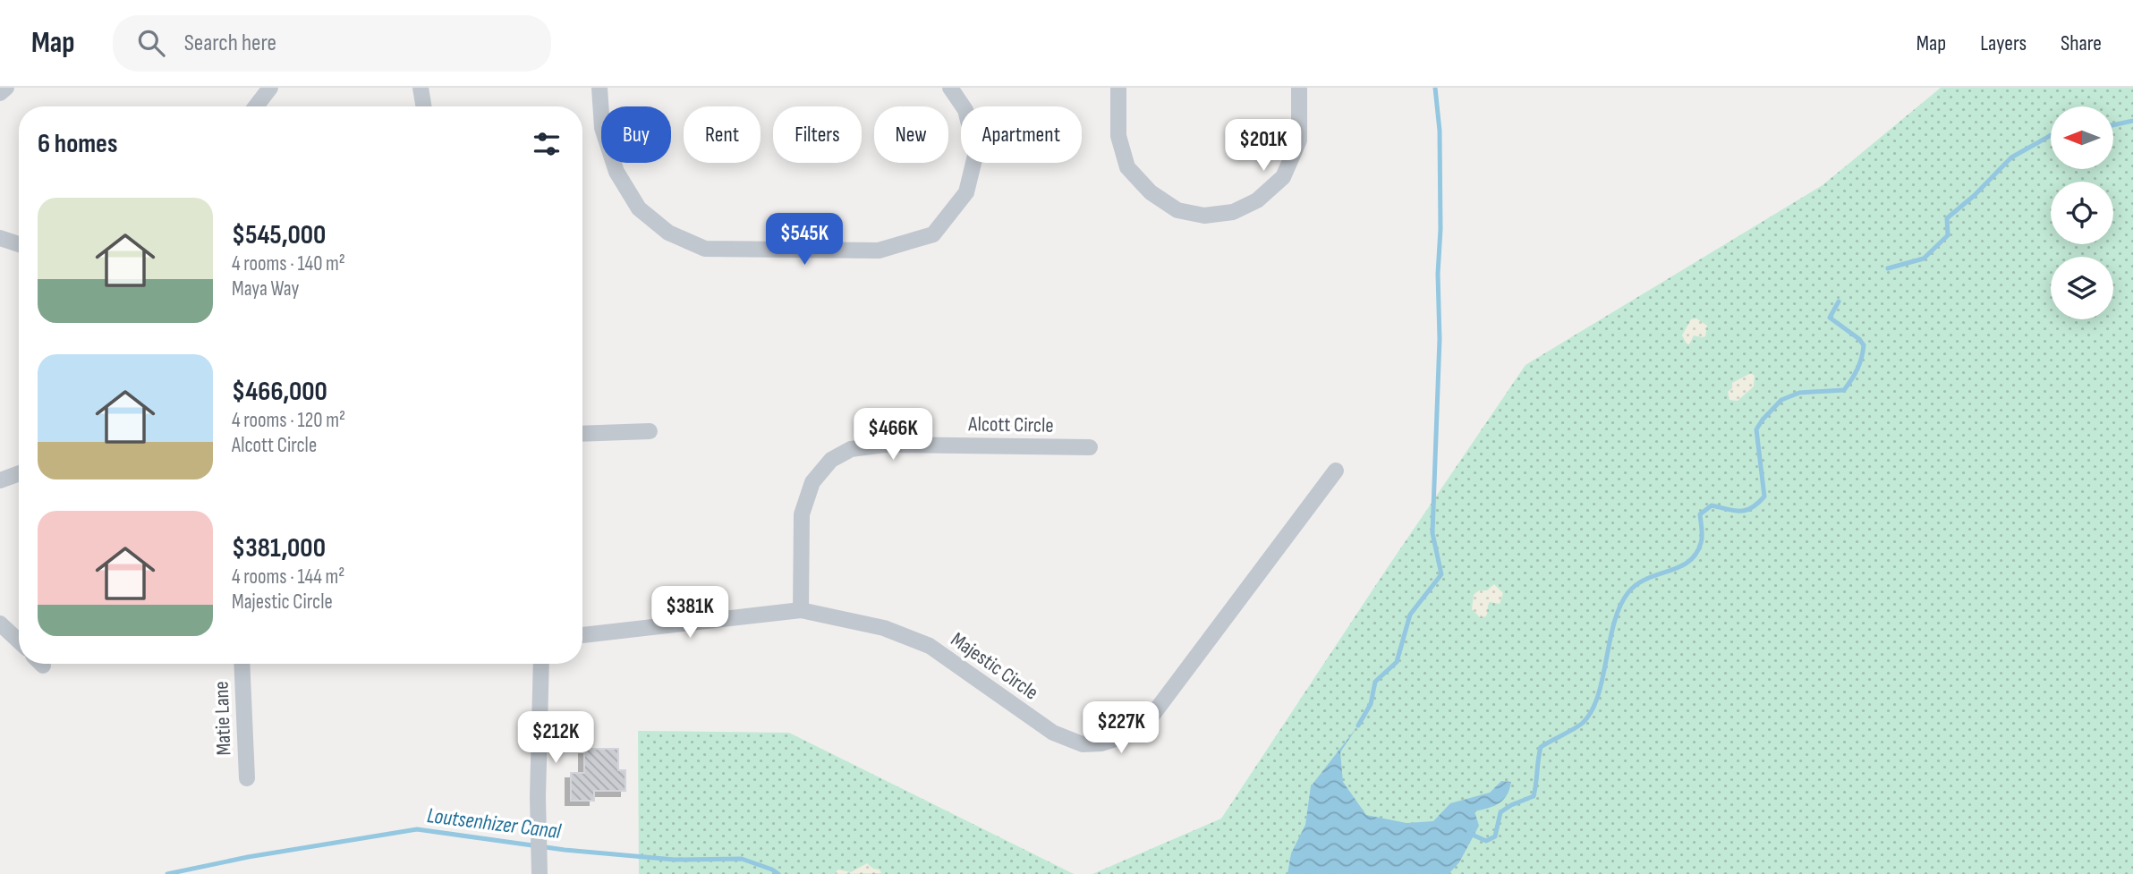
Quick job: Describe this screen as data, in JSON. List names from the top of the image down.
{
  "streets": {
    "street": ["Alcott Circle", "Majestic Circle", "Matie Lane"]
  },
  "crossings": [
    ["Alcott Circle", "Majestic Circle"]
  ],
  "water": ["Loutsenhizer Canal"],
  "north": "left",
  "page": {
    "header": "Map",
    "search": "Search here",
    "nav": ["Map", "Layers", "Share"],
    "chip": [
      "Buy",
      "Rent",
      "Filters",
      "New",
      "Apartment"
    ],
    "heading": "6 homes",
    "price": [
      "$201K",
      "$545K",
      "$466K",
      "$381K",
      "$227K",
      "$212K"
    ],
    "list": [
      {
        "name": "$545,000",
        "note": "4 rooms · 140 m² · Maya Way"
      },
      {
        "name": "$466,000",
        "note": "4 rooms · 120 m² · Alcott Circle"
      },
      {
        "name": "$381,000",
        "note": "4 rooms · 144 m² · Majestic Circle"
      }
    ]
  }
}
